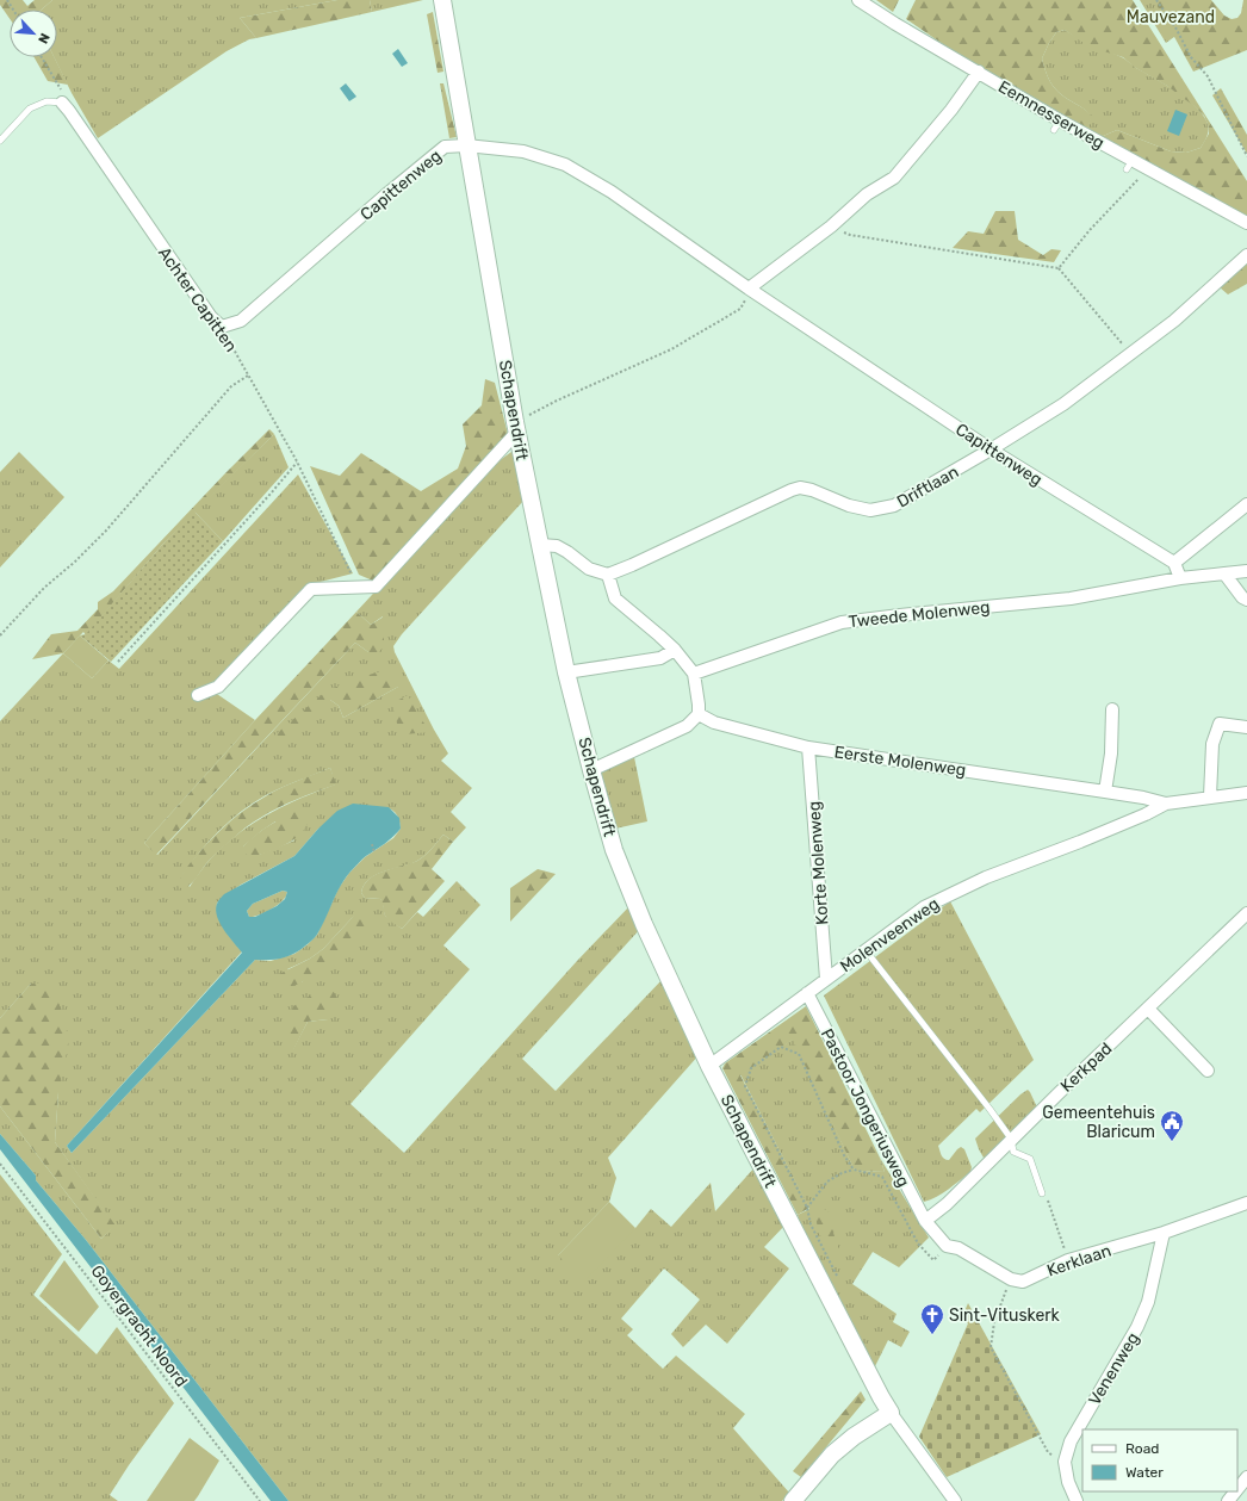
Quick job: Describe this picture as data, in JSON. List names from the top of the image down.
{
  "streets": {
    "street": [
      "Eemnesserweg",
      "Capittenweg",
      "Achter Capitten",
      "Schapendrift",
      "Driftlaan",
      "Tweede Molenweg",
      "Eerste Molenweg",
      "Korte Molenweg",
      "Molenveenweg",
      "Kerkpad",
      "Pastoor Jongeriusweg",
      "Kerklaan",
      "Venenweg"
    ],
    "path": ["Goyergracht Noord"]
  },
  "crossings": [
    ["Capittenweg", "Achter Capitten"],
    ["Capittenweg", "Schapendrift"],
    ["Capittenweg", "Driftlaan"],
    ["Schapendrift", "Molenveenweg"],
    ["Eerste Molenweg", "Korte Molenweg"],
    ["Eerste Molenweg", "Molenveenweg"],
    ["Korte Molenweg", "Molenveenweg"],
    ["Molenveenweg", "Pastoor Jongeriusweg"],
    ["Kerkpad", "Pastoor Jongeriusweg"],
    ["Kerklaan", "Venenweg"]
  ],
  "parks": ["Mauvezand"],
  "places": {
    "public building": ["Gemeentehuis Blaricum"],
    "church": ["Sint-Vituskerk"]
  },
  "legend": ["Road", "Water"],
  "north": "bottom right"
}
